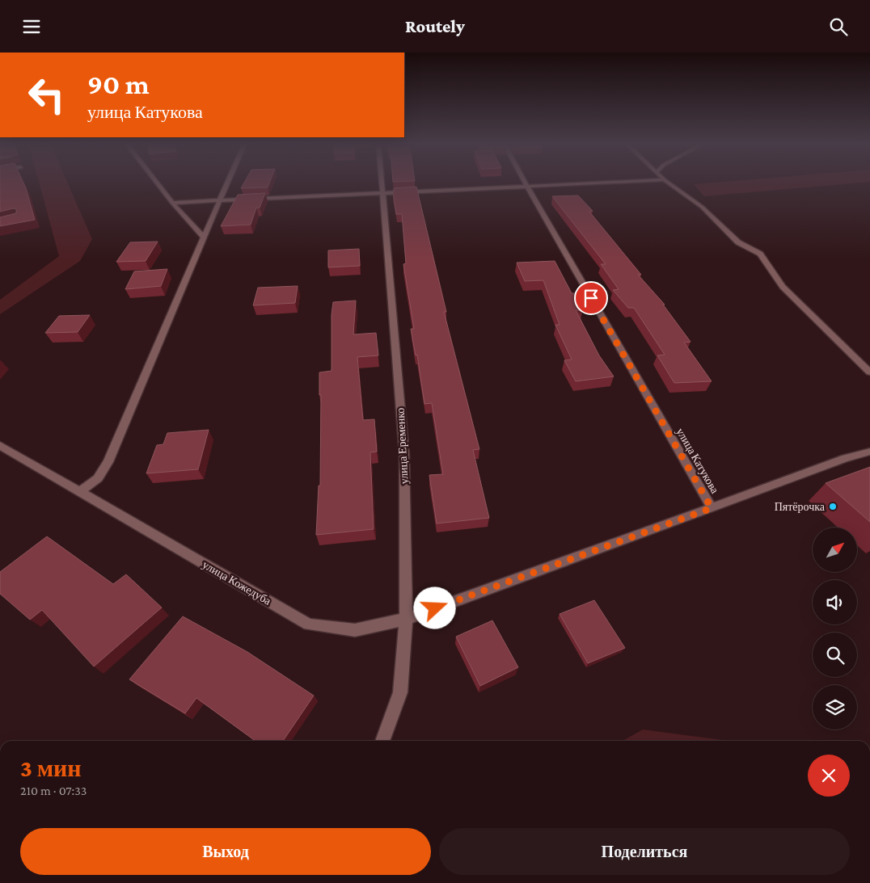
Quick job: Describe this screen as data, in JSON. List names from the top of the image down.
{
  "streets": {
    "street": ["улица Еременко", "улица Катукова", "улица Кожедуба"]
  },
  "crossings": [
    ["улица Еременко", "улица Катукова"],
    ["улица Еременко", "улица Кожедуба"],
    ["улица Катукова", "улица Кожедуба"]
  ],
  "places": ["Пятёрочка"],
  "north": "top right",
  "page": {
    "header": "Routely",
    "turn": ["90 m", "улица Катукова"],
    "heading": ["3 мин", "210 m · 07:33"],
    "buttons": ["Выход", "Поделиться"]
  }
}
